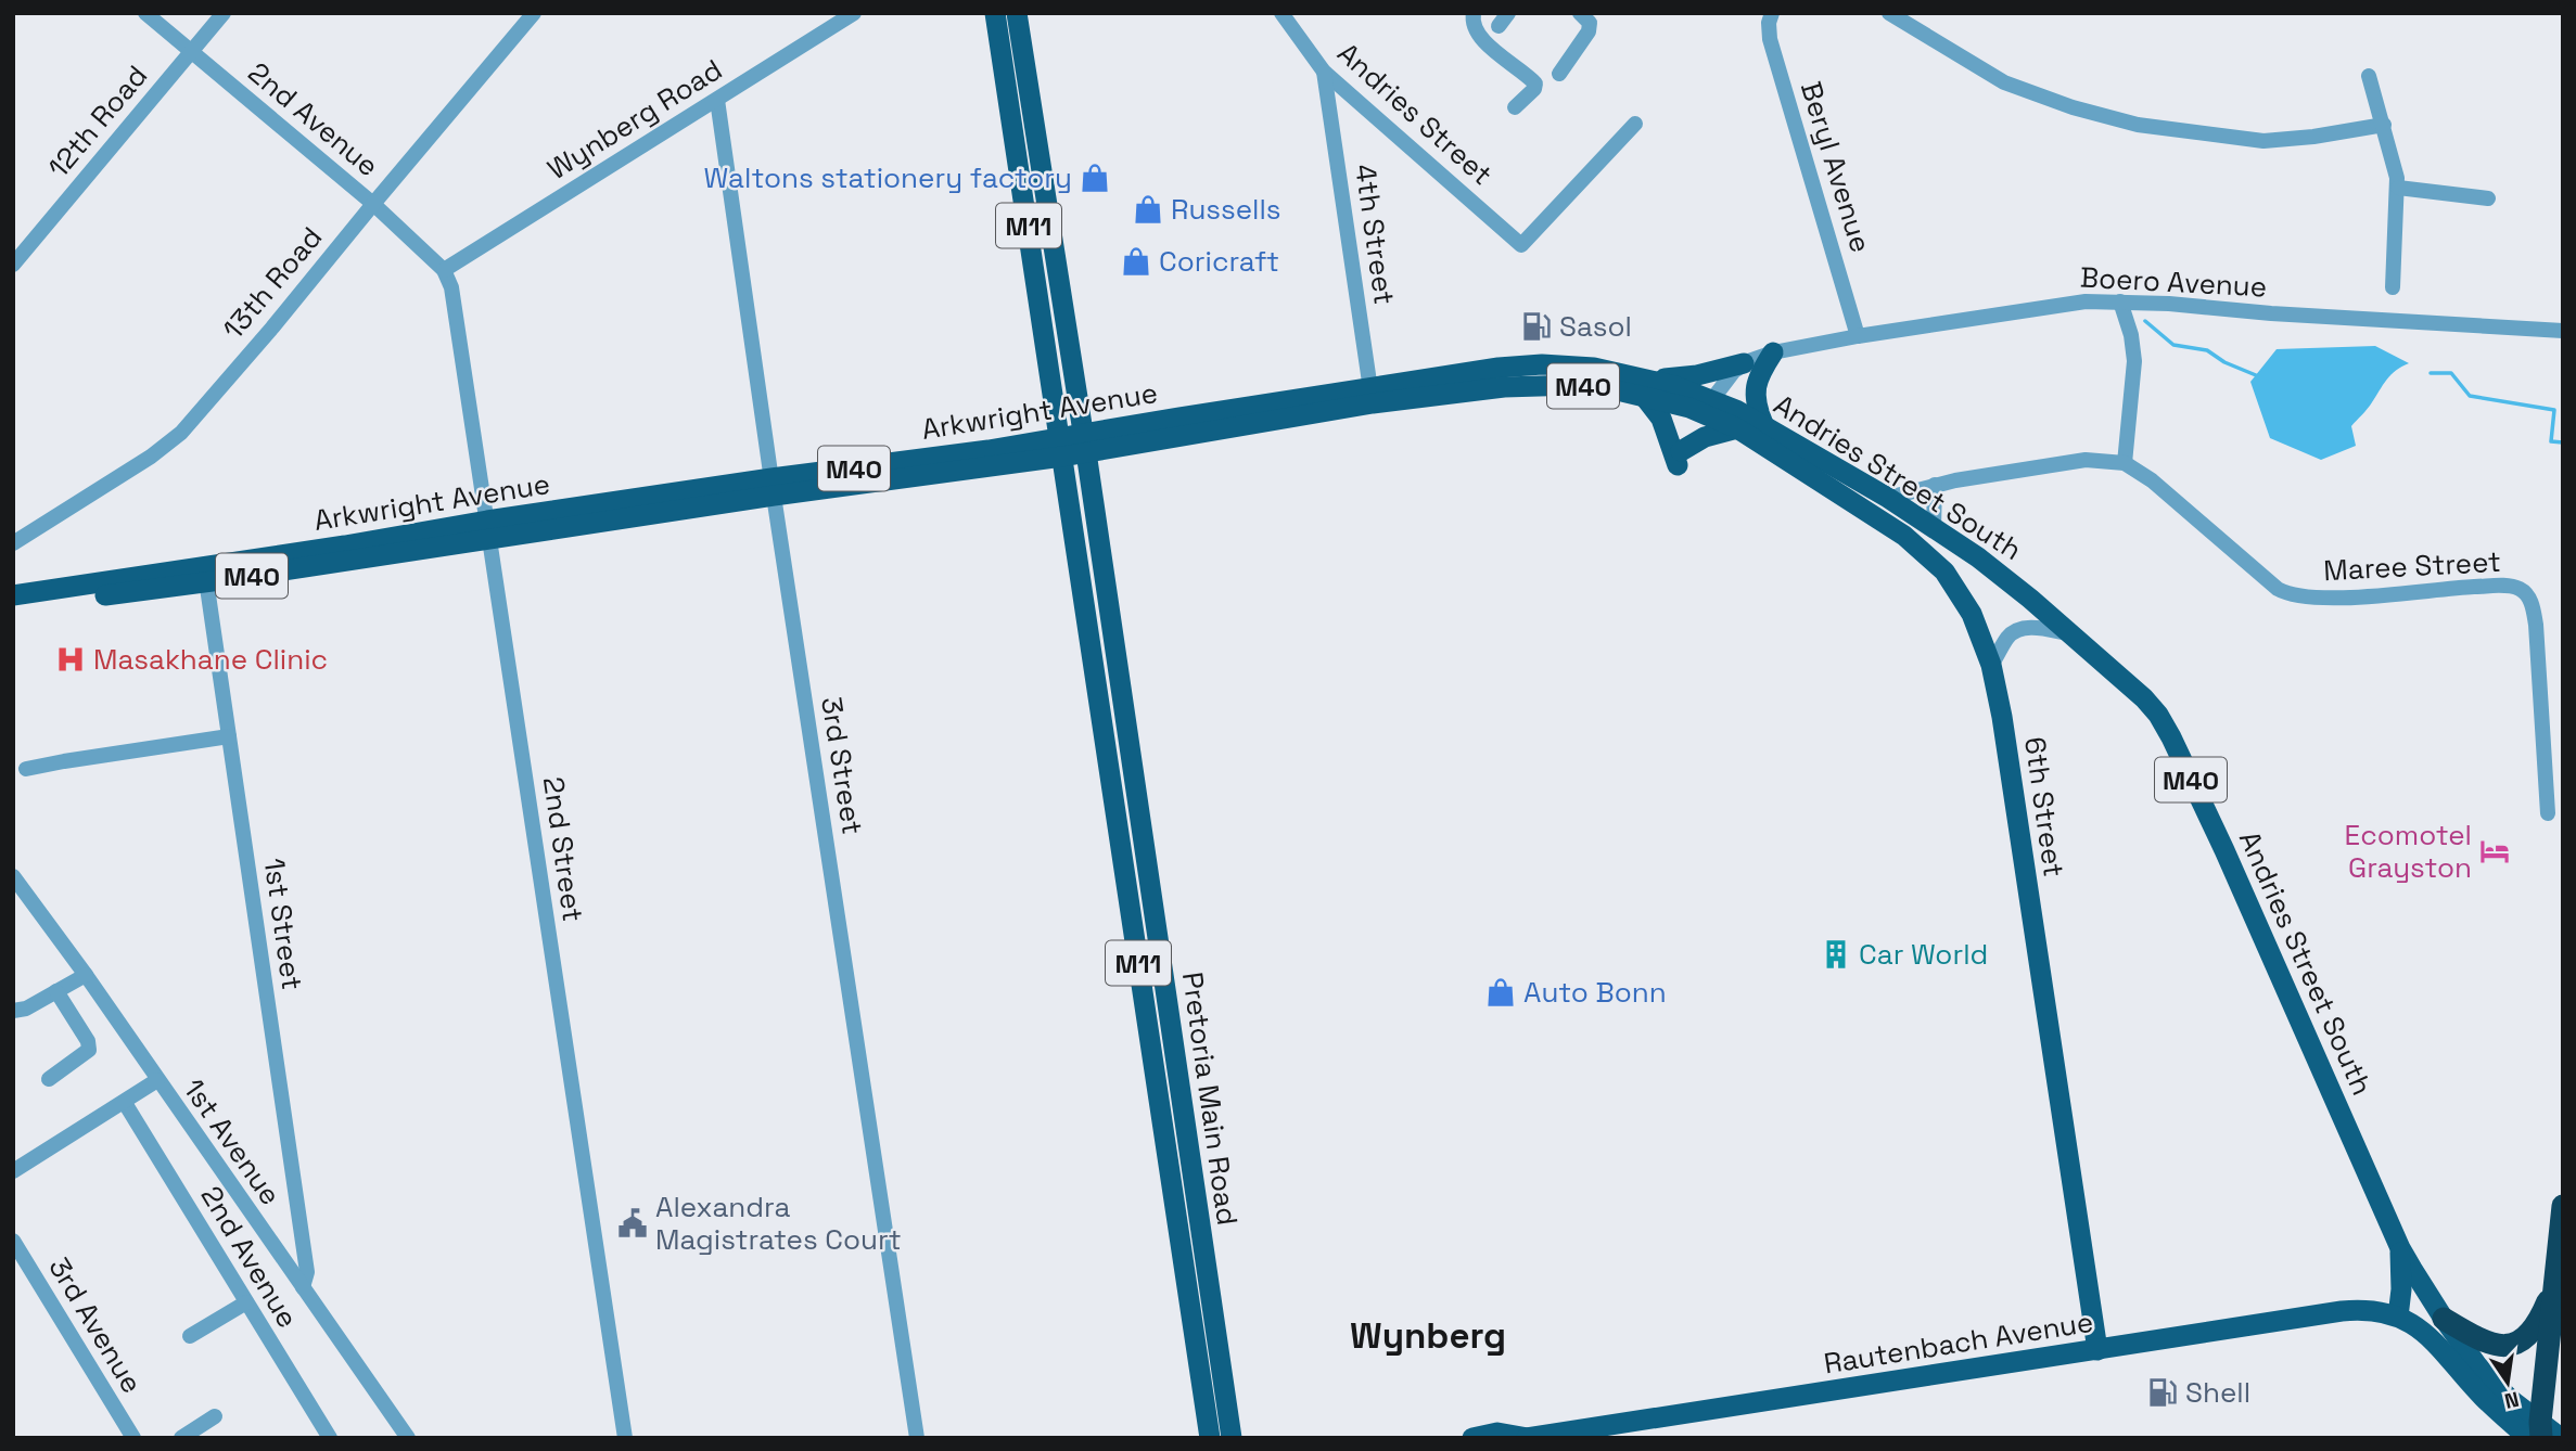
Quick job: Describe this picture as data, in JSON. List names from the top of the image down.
{
  "streets": {
    "main road": [
      "M11",
      "M40",
      "Arkwright Avenue",
      "Andries Street South",
      "6th Street",
      "Pretoria Main Road",
      "Rautenbach Avenue"
    ],
    "street": [
      "Andries Street",
      "2nd Avenue",
      "Wynberg Road",
      "12th Road",
      "Beryl Avenue",
      "4th Street",
      "Boero Avenue",
      "13th Road",
      "Maree Street",
      "3rd Street",
      "2nd Street",
      "1st Street",
      "1st Avenue",
      "3rd Avenue"
    ]
  },
  "crossings": [
    ["Andries Street", "4th Street"],
    ["2nd Avenue", "Wynberg Road"],
    ["2nd Avenue", "12th Road"],
    ["2nd Avenue", "13th Road"],
    ["2nd Avenue", "2nd Street"],
    ["Wynberg Road", "3rd Street"],
    ["Wynberg Road", "2nd Street"],
    ["Beryl Avenue", "Boero Avenue"],
    ["M11", "Arkwright Avenue"],
    ["M11", "Pretoria Main Road"],
    ["4th Street", "Arkwright Avenue"],
    ["Boero Avenue", "Arkwright Avenue"],
    ["Boero Avenue", "Andries Street South"],
    ["Boero Avenue", "6th Street"],
    ["M40", "Andries Street South"],
    ["M40", "Rautenbach Avenue"],
    ["Arkwright Avenue", "Andries Street South"],
    ["Arkwright Avenue", "3rd Street"],
    ["Arkwright Avenue", "6th Street"],
    ["Arkwright Avenue", "2nd Street"],
    ["Arkwright Avenue", "1st Street"],
    ["Arkwright Avenue", "Pretoria Main Road"],
    ["Andries Street South", "Maree Street"],
    ["Andries Street South", "6th Street"],
    ["6th Street", "Rautenbach Avenue"],
    ["1st Street", "1st Avenue"]
  ],
  "districts": ["Wynberg"],
  "places": {
    "shop": [
      "Waltons stationery factory",
      "Russells",
      "Coricraft",
      "Auto Bonn"
    ],
    "fuel station": ["Sasol", "Shell"],
    "hospital": ["Masakhane Clinic"],
    "hotel": ["Ecomotel Grayston"],
    "building": ["Car World"],
    "public building": ["Alexandra Magistrates Court"]
  },
  "north": "bottom"
}
